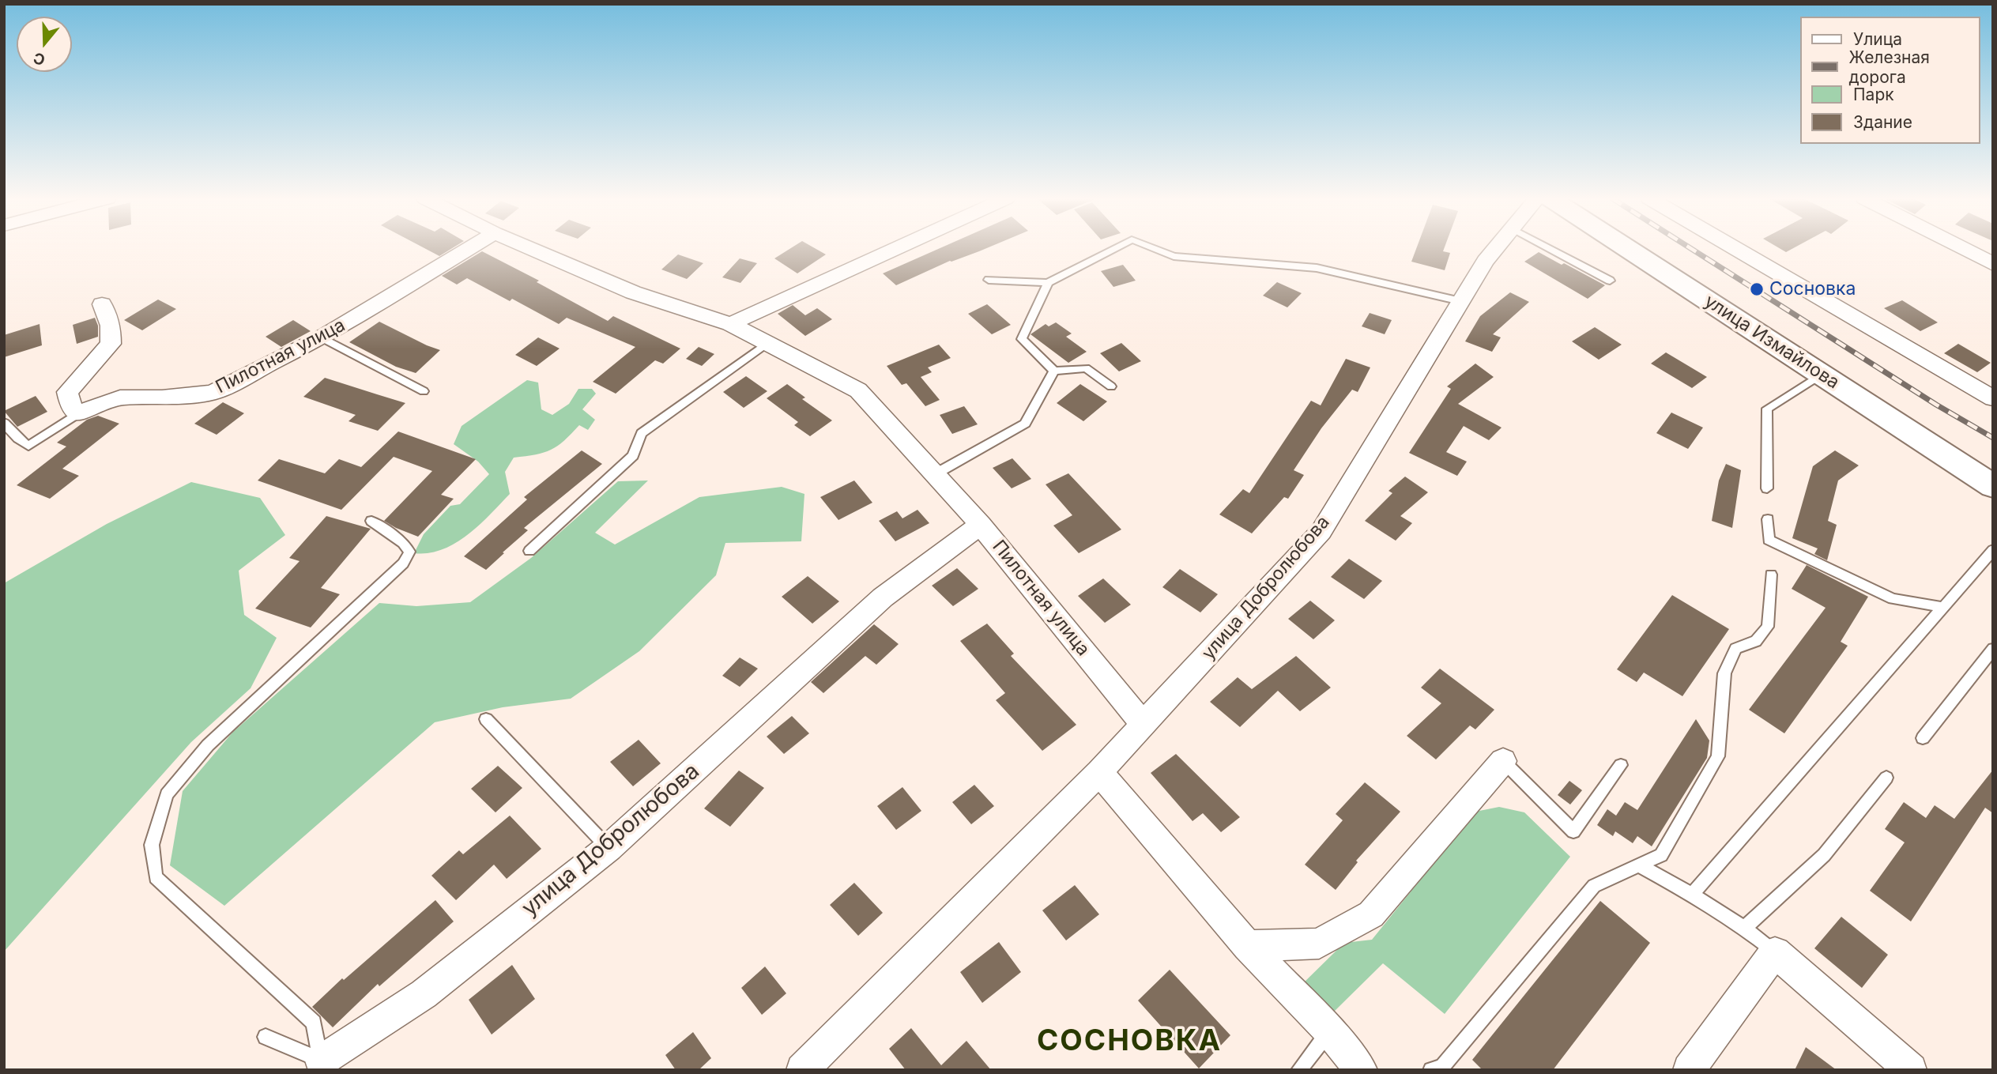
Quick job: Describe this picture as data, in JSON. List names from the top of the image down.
{
  "streets": {
    "main road": ["улица Измайлова"],
    "street": ["Пилотная улица", "улица Добролюбова"]
  },
  "crossings": [
    ["Пилотная улица", "улица Добролюбова"]
  ],
  "districts": ["СОСНОВКА"],
  "places": ["Сосновка"],
  "legend": [
    "Улица",
    "Железная дорога",
    "Парк",
    "Здание"
  ],
  "north": "bottom"
}
